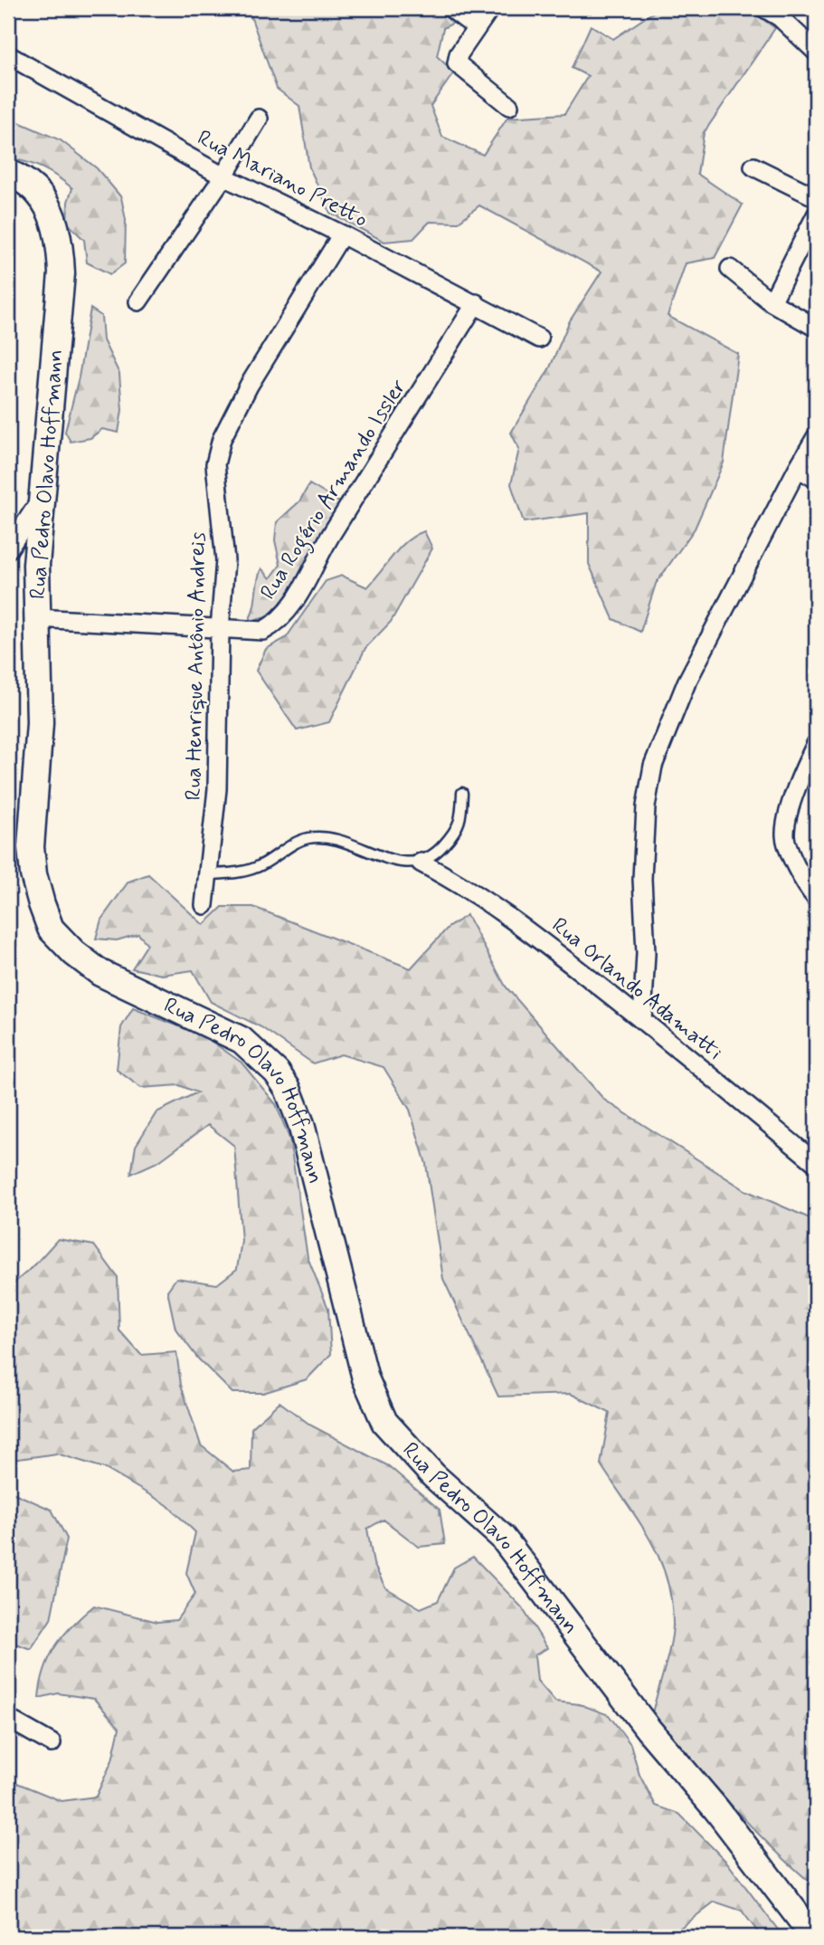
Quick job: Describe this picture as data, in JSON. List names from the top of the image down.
{
  "streets": {
    "street": [
      "Rua Mariano Pretto",
      "Rua Pedro Olavo Hoffmann",
      "Rua Rogério Armando Issler",
      "Rua Henrique Antônio Andreis",
      "Rua Orlando Adamatti"
    ]
  },
  "crossings": [
    ["Rua Mariano Pretto", "Rua Rogério Armando Issler"],
    ["Rua Mariano Pretto", "Rua Henrique Antônio Andreis"],
    ["Rua Pedro Olavo Hoffmann", "Rua Rogério Armando Issler"],
    ["Rua Rogério Armando Issler", "Rua Henrique Antônio Andreis"],
    ["Rua Henrique Antônio Andreis", "Rua Orlando Adamatti"]
  ]
}
